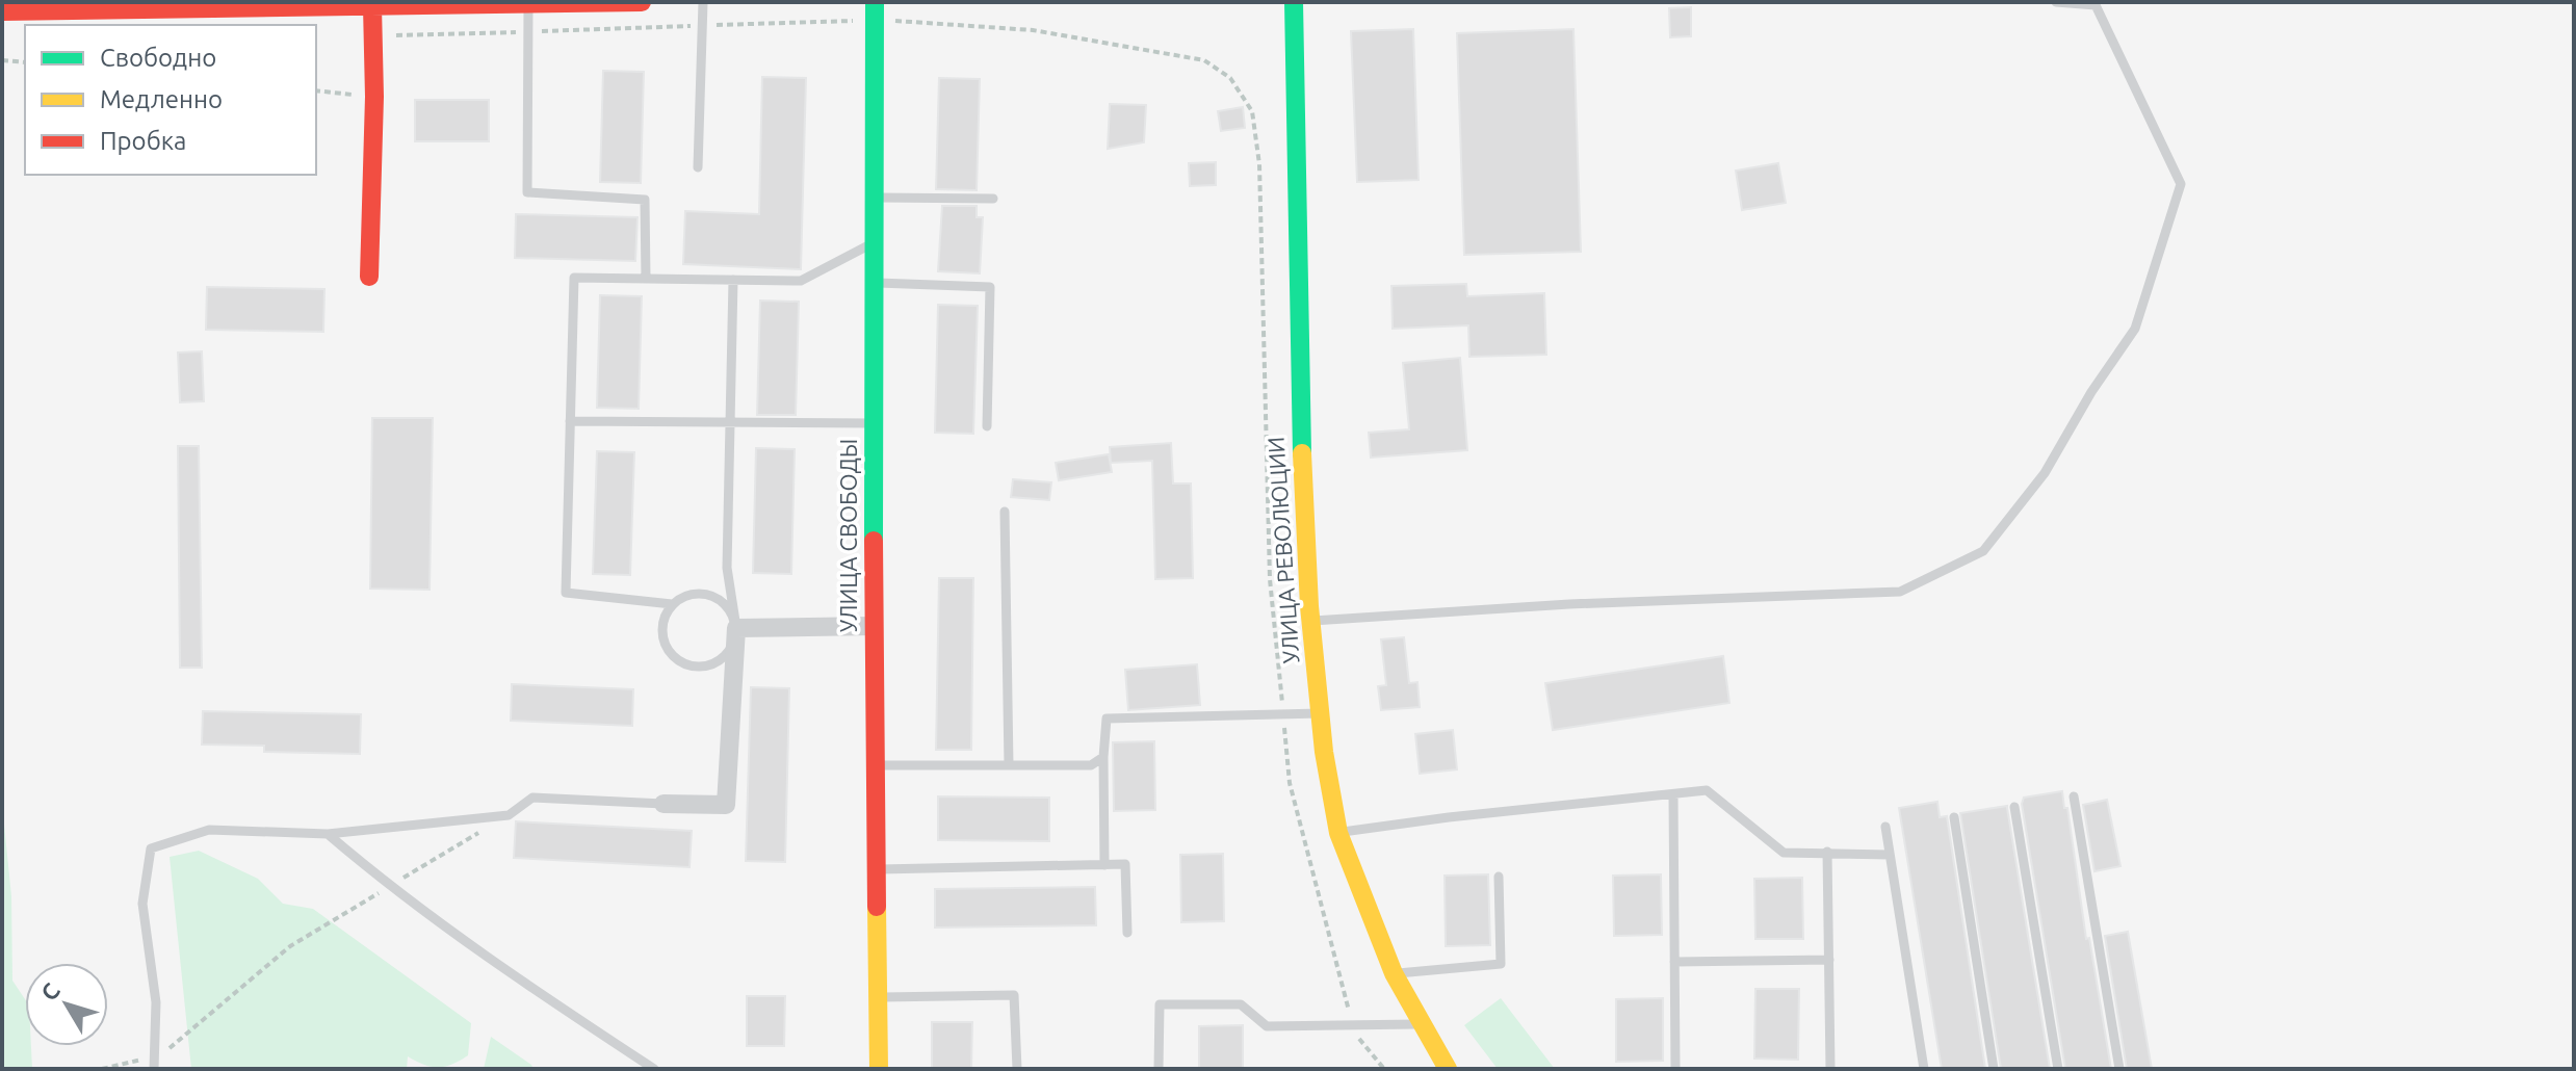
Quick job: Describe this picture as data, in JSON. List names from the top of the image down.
{
  "streets": {
    "street": ["УЛИЦА СВОБОДЫ", "УЛИЦА РЕВОЛЮЦИИ"]
  },
  "legend": ["Свободно", "Медленно", "Пробка"],
  "north": "top left"
}
